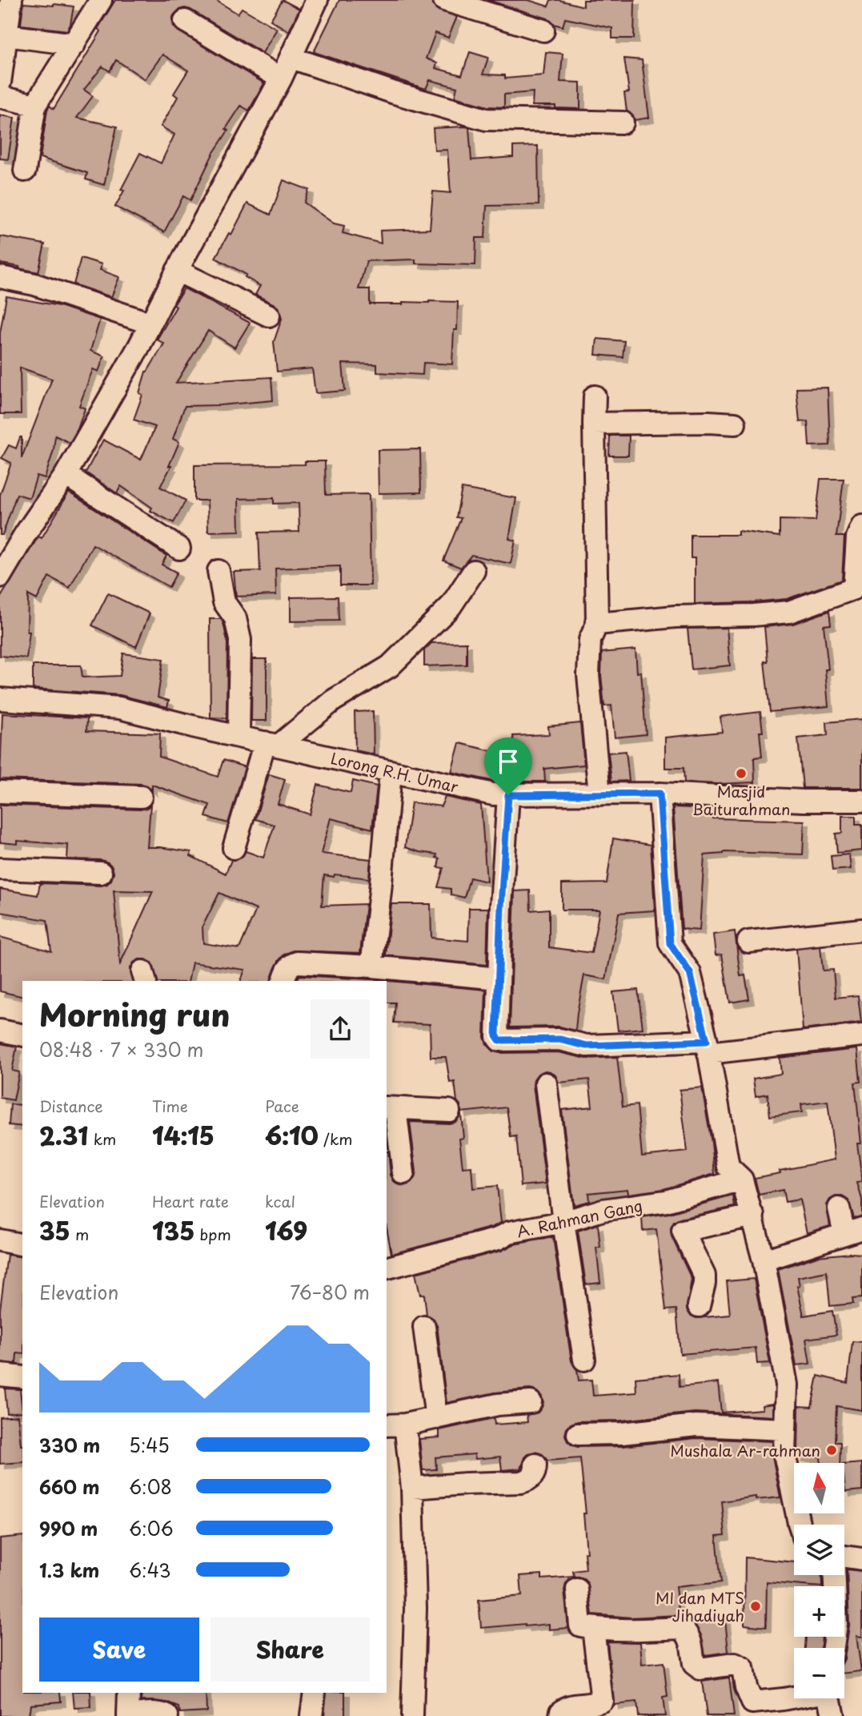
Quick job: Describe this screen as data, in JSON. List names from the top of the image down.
{
  "streets": {
    "street": ["Lorong R.H. Umar", "A. Rahman Gang"]
  },
  "places": ["Masjid Baiturahman", "Mushala Ar-rahman", "MI dan MTS Jihadiyah"],
  "north": "top",
  "page": {
    "heading": ["Morning run", "08:48 · 7 × 330 m"],
    "stats": [
      ["Distance", "2.31 km"],
      ["Time", "14:15"],
      ["Pace", "6:10 /km"],
      ["Elevation", "35 m"],
      ["Heart rate", "135 bpm"],
      ["kcal", "169"]
    ],
    "chart": ["Elevation", "76–80 m"],
    "list": [
      {
        "name": "330 m",
        "note": "5:45"
      },
      {
        "name": "660 m",
        "note": "6:08"
      },
      {
        "name": "990 m",
        "note": "6:06"
      },
      {
        "name": "1.3 km",
        "note": "6:43"
      }
    ],
    "map_buttons": ["+", "−"],
    "buttons": ["Save", "Share"]
  }
}
